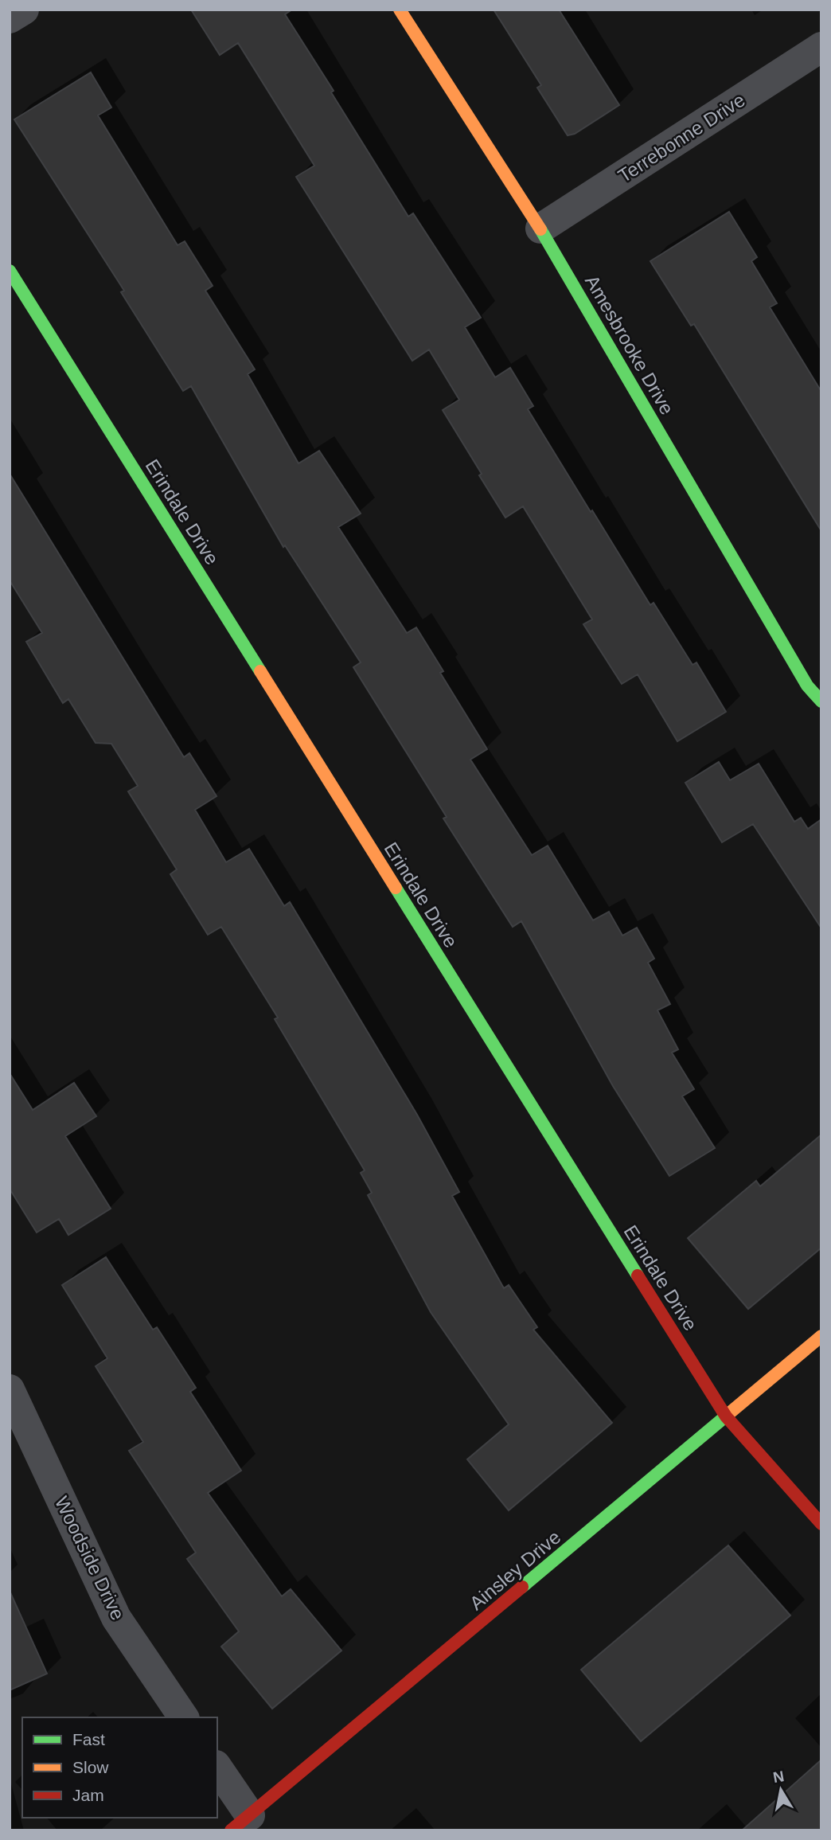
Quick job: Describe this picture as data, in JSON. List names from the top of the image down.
{
  "streets": {
    "street": [
      "Terrebonne Drive",
      "Amesbrooke Drive",
      "Erindale Drive",
      "Woodside Drive",
      "Ainsley Drive"
    ]
  },
  "crossings": [
    ["Terrebonne Drive", "Amesbrooke Drive"],
    ["Erindale Drive", "Ainsley Drive"]
  ],
  "legend": ["Fast", "Slow", "Jam"],
  "north": "top"
}
